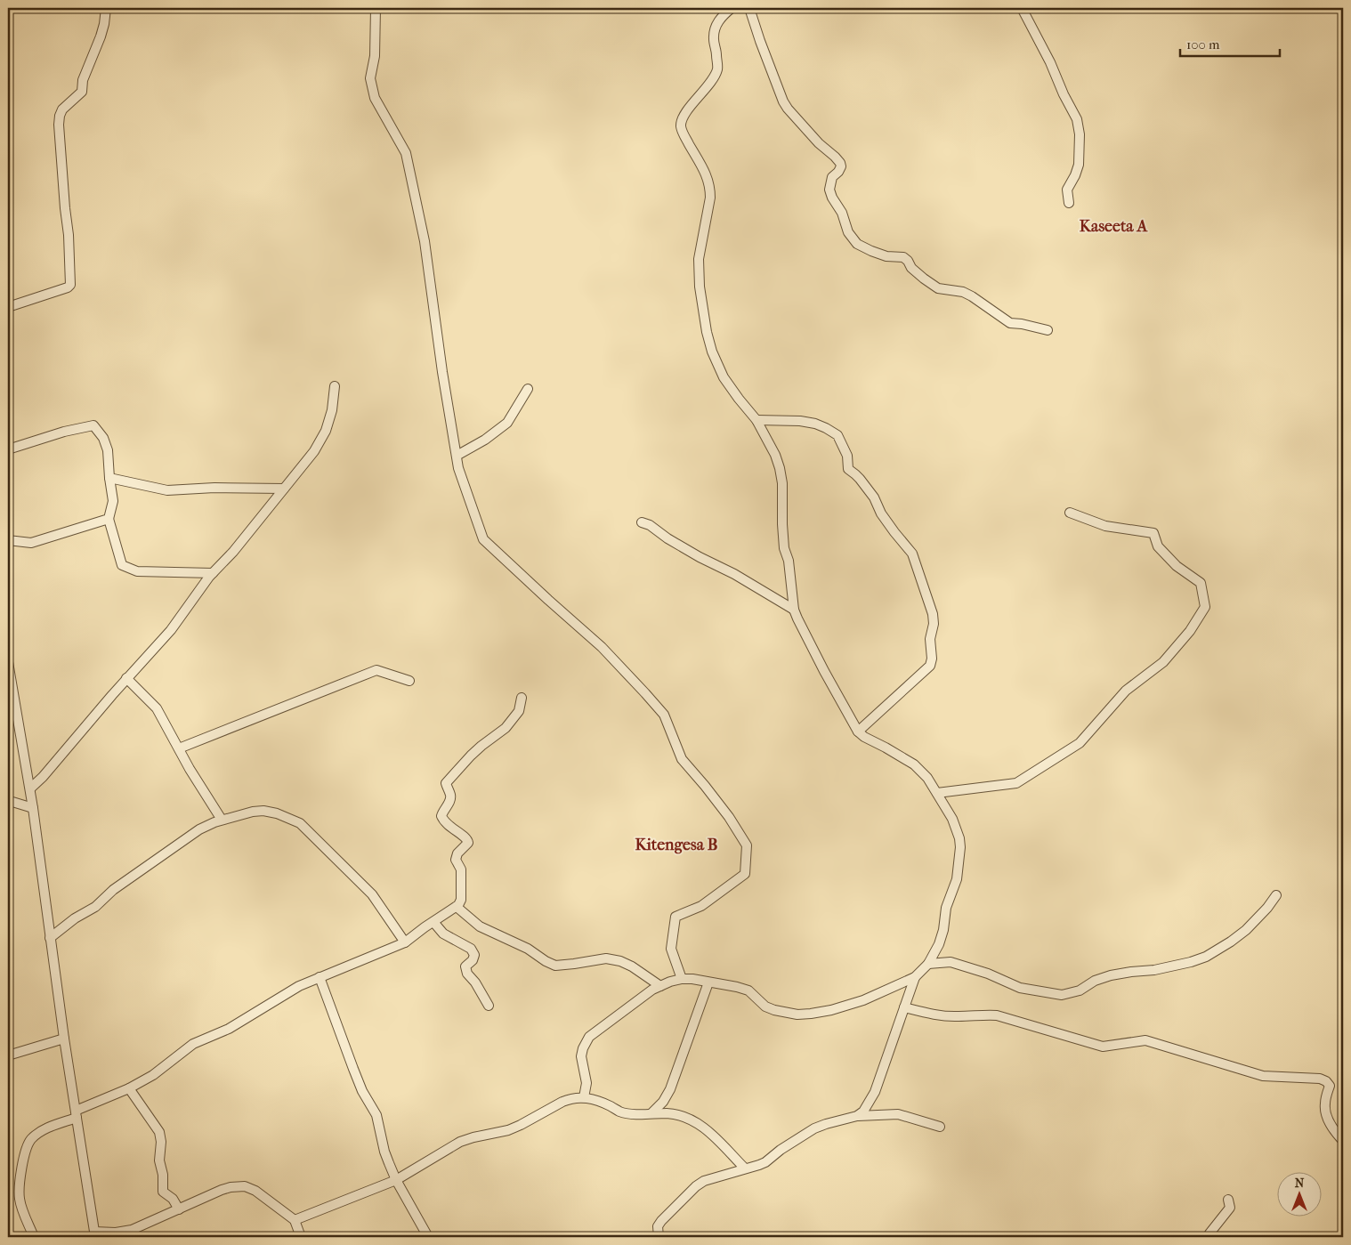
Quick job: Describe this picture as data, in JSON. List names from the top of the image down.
{
  "districts": ["Kaseeta A", "Kitengesa B"],
  "scale_bar": "100 m",
  "north": "top"
}
